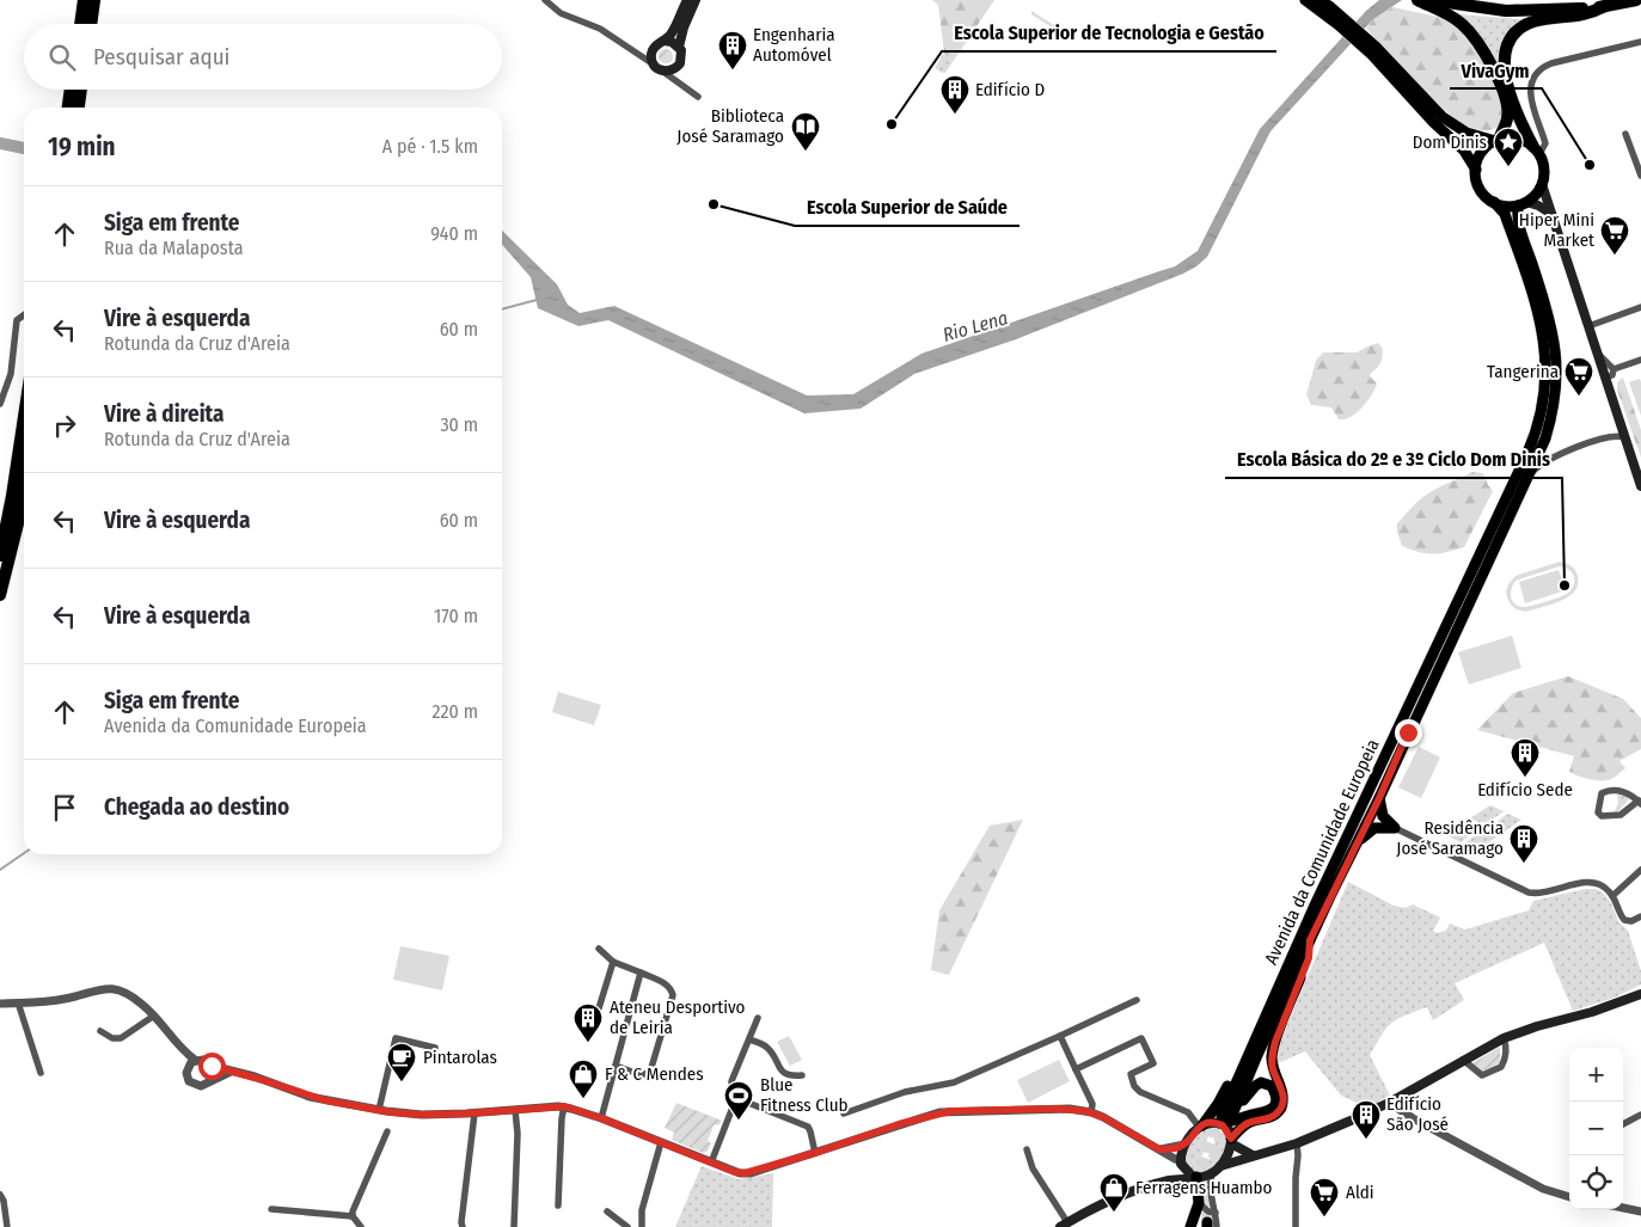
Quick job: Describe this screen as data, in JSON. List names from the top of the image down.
{
  "streets": {
    "main road": ["Avenida da Comunidade Europeia"]
  },
  "water": ["Rio Lena"],
  "places": {
    "building": [
      "Engenharia Automóvel",
      "Edifício D",
      "Edifício Sede",
      "Residência José Saramago",
      "Ateneu Desportivo de Leiria",
      "Edifício São José"
    ],
    "other": [
      "Escola Superior de Tecnologia e Gestão",
      "VivaGym",
      "Escola Superior de Saúde",
      "Escola Básica do 2º e 3º Ciclo Dom Dinis"
    ],
    "library": ["Biblioteca José Saramago"],
    "place": ["Dom Dinis"],
    "supermarket": ["Hiper Mini Market", "Tangerina", "Aldi"],
    "cafe": ["Pintarolas"],
    "shop": ["F & C Mendes", "Ferragens Huambo"],
    "sports": ["Blue Fitness Club"]
  },
  "page": {
    "search": "Pesquisar aqui",
    "heading": ["19 min", "A pé · 1.5 km"],
    "list": [
      ["Siga em frente", "Rua da Malaposta", "940 m"],
      ["Vire à esquerda", "Rotunda da Cruz d'Areia", "60 m"],
      ["Vire à direita", "Rotunda da Cruz d'Areia", "30 m"],
      ["Vire à esquerda", "60 m"],
      ["Vire à esquerda", "170 m"],
      ["Siga em frente", "Avenida da Comunidade Europeia", "220 m"],
      "Chegada ao destino"
    ],
    "map_buttons": ["+", "−"]
  }
}
